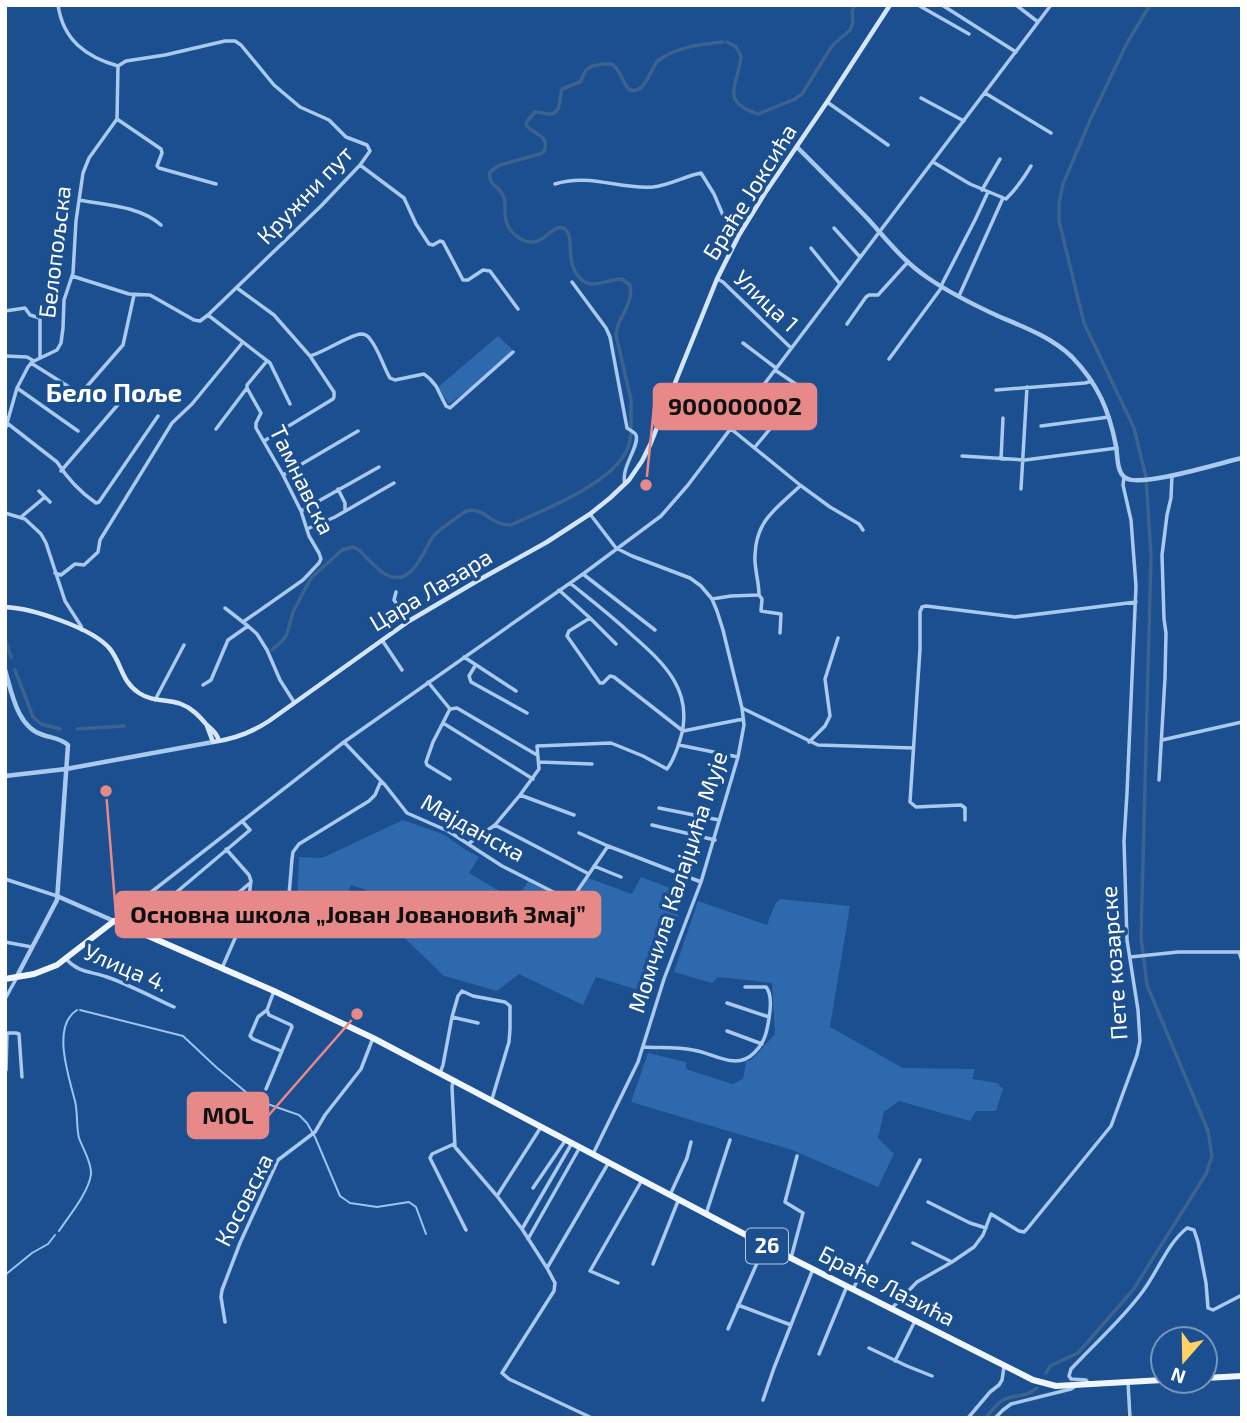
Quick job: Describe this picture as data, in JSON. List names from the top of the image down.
{
  "streets": {
    "main road": [
      "Браће Јоксића",
      "Цара Лазара",
      "26",
      "Браће Лазића"
    ],
    "street": [
      "Кружни пут",
      "Белопољска",
      "Улица 1",
      "Тамнавска",
      "Мајданска",
      "Момчила Калајџића Мује",
      "Пете козарске",
      "Улица 4.",
      "Косовска"
    ]
  },
  "crossings": [
    ["Браће Јоксића", "Улица 1"],
    ["Браће Јоксића", "Цара Лазара"],
    ["Момчила Калајџића Мује", "26"],
    ["Косовска", "26"],
    ["26", "Браће Лазића"]
  ],
  "districts": ["Бело Поље"],
  "places": ["900000002", "Основна школа „Јован Јовановић Змај”", "MOL"],
  "north": "bottom"
}
